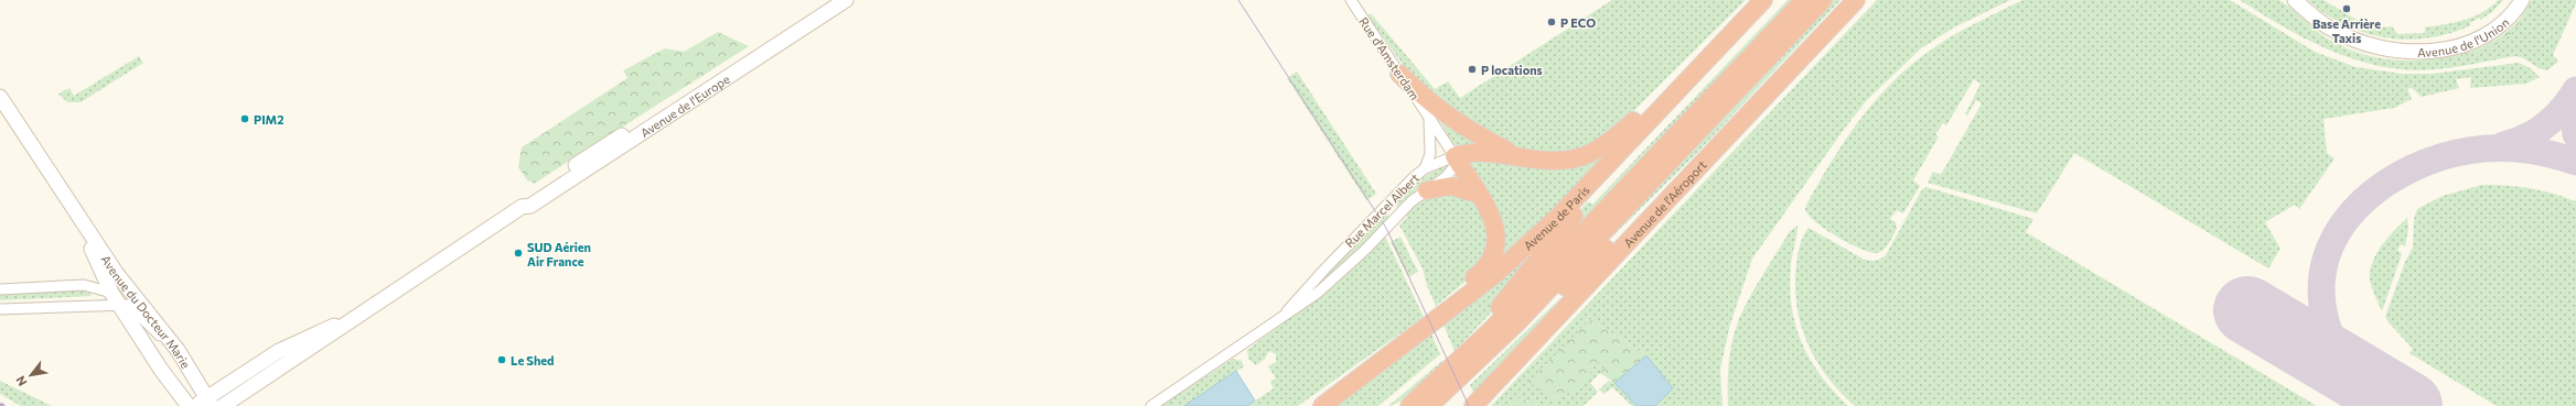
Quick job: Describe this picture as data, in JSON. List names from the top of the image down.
{
  "streets": {
    "highway": ["Avenue de l'Aéroport", "Avenue de Paris"],
    "street": [
      "Avenue de l'Union",
      "Rue d'Amsterdam",
      "Avenue de l'Europe",
      "Rue Marcel Albert",
      "Avenue du Docteur Marie"
    ]
  },
  "crossings": [
    ["Rue d'Amsterdam", "Rue Marcel Albert"]
  ],
  "places": [
    "Base Arrière Taxis",
    "P ECO",
    "P locations",
    "PIM2",
    "SUD Aérien Air France",
    "Le Shed"
  ],
  "north": "bottom left"
}
